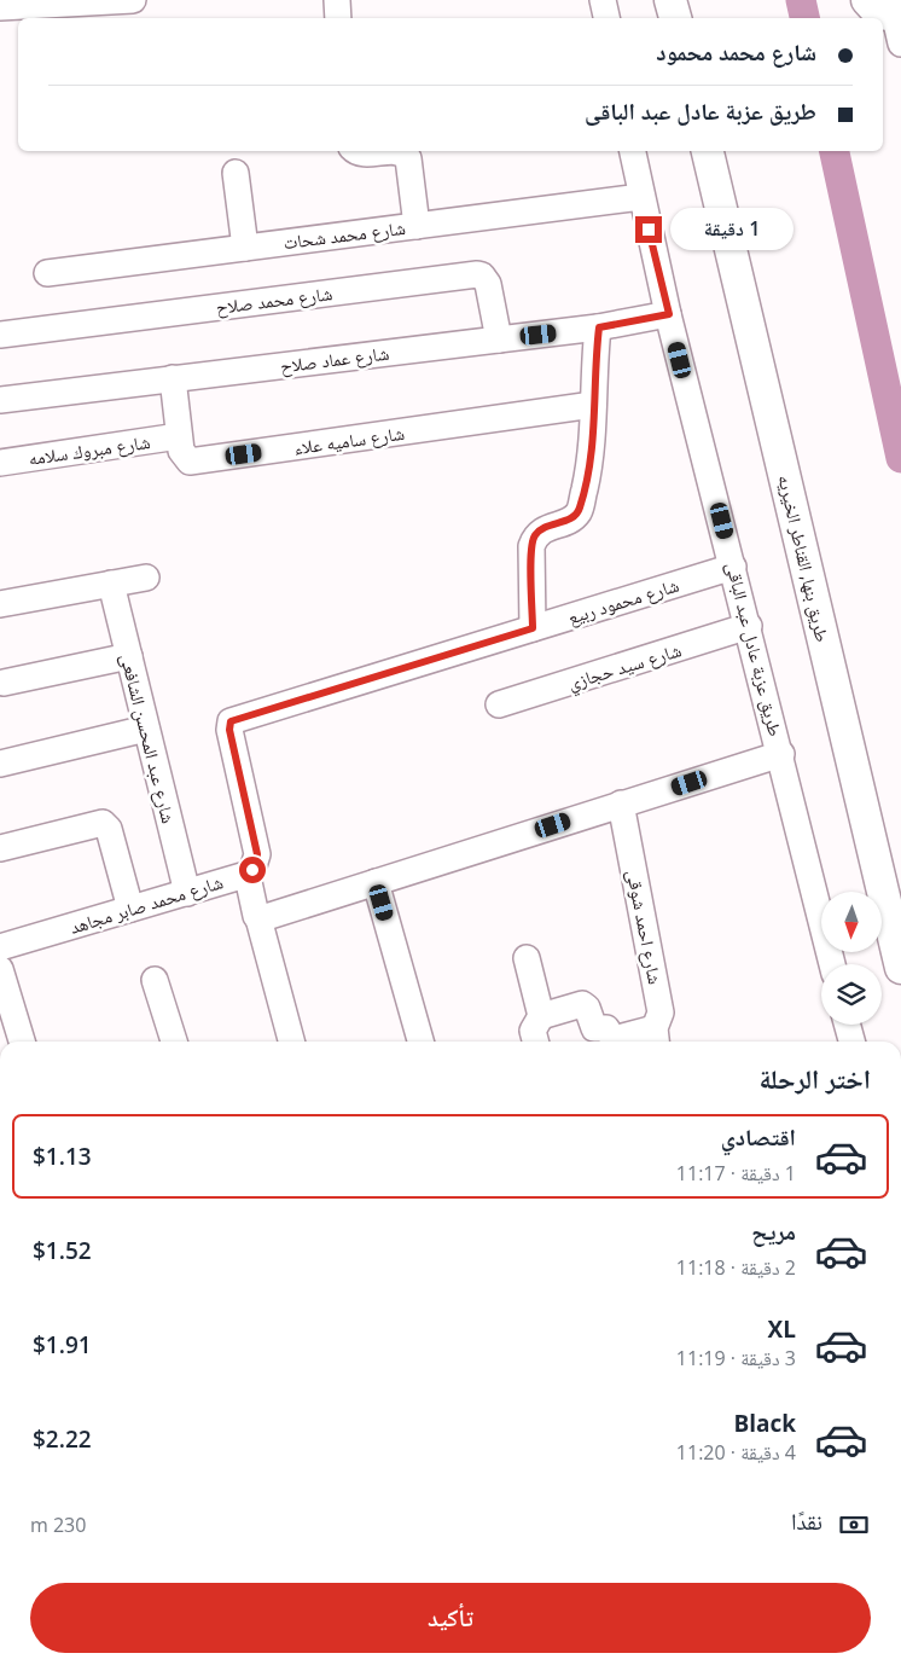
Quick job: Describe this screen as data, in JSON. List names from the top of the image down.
{
  "streets": {
    "street": [
      "شارع محمد شحات",
      "شارع محمد صلاح",
      "شارع عماد صلاح",
      "شارع ساميه علاء",
      "شارع مبروك سلامه",
      "طريق بنها, القناطر الخيريه",
      "شارع محمود ربيع",
      "طريق عزبة عادل عبد الباقى",
      "شارع سيد حجازي",
      "شارع عبد المحسن الشافعى",
      "شارع محمد صابر مجاهد",
      "شارع احمد شوقى"
    ]
  },
  "crossings": [
    ["شارع محمد شحات", "طريق عزبة عادل عبد الباقى"],
    ["شارع محمد صلاح", "شارع عماد صلاح"],
    ["شارع عماد صلاح", "شارع ساميه علاء"],
    ["شارع عماد صلاح", "طريق عزبة عادل عبد الباقى"],
    ["شارع ساميه علاء", "شارع مبروك سلامه"],
    ["شارع محمود ربيع", "طريق عزبة عادل عبد الباقى"],
    ["شارع محمود ربيع", "شارع محمد صابر مجاهد"],
    ["طريق عزبة عادل عبد الباقى", "شارع سيد حجازي"],
    ["شارع عبد المحسن الشافعى", "شارع محمد صابر مجاهد"]
  ],
  "north": "bottom",
  "page": {
    "banner": ["شارع محمد محمود", "طريق عزبة عادل عبد الباقى"],
    "bubble": "1 دقيقة",
    "heading": "اختر الرحلة",
    "list": [
      {
        "name": "اقتصادي",
        "note": "1 دقيقة · 11:17",
        "value": "$1.13"
      },
      {
        "name": "مريح",
        "note": "2 دقيقة · 11:18",
        "value": "$1.52"
      },
      {
        "name": "XL",
        "note": "3 دقيقة · 11:19",
        "value": "$1.91"
      },
      {
        "name": "Black",
        "note": "4 دقيقة · 11:20",
        "value": "$2.22"
      }
    ],
    "pay": ["نقدًا", "230 m"],
    "buttons": "تأكيد"
  }
}
